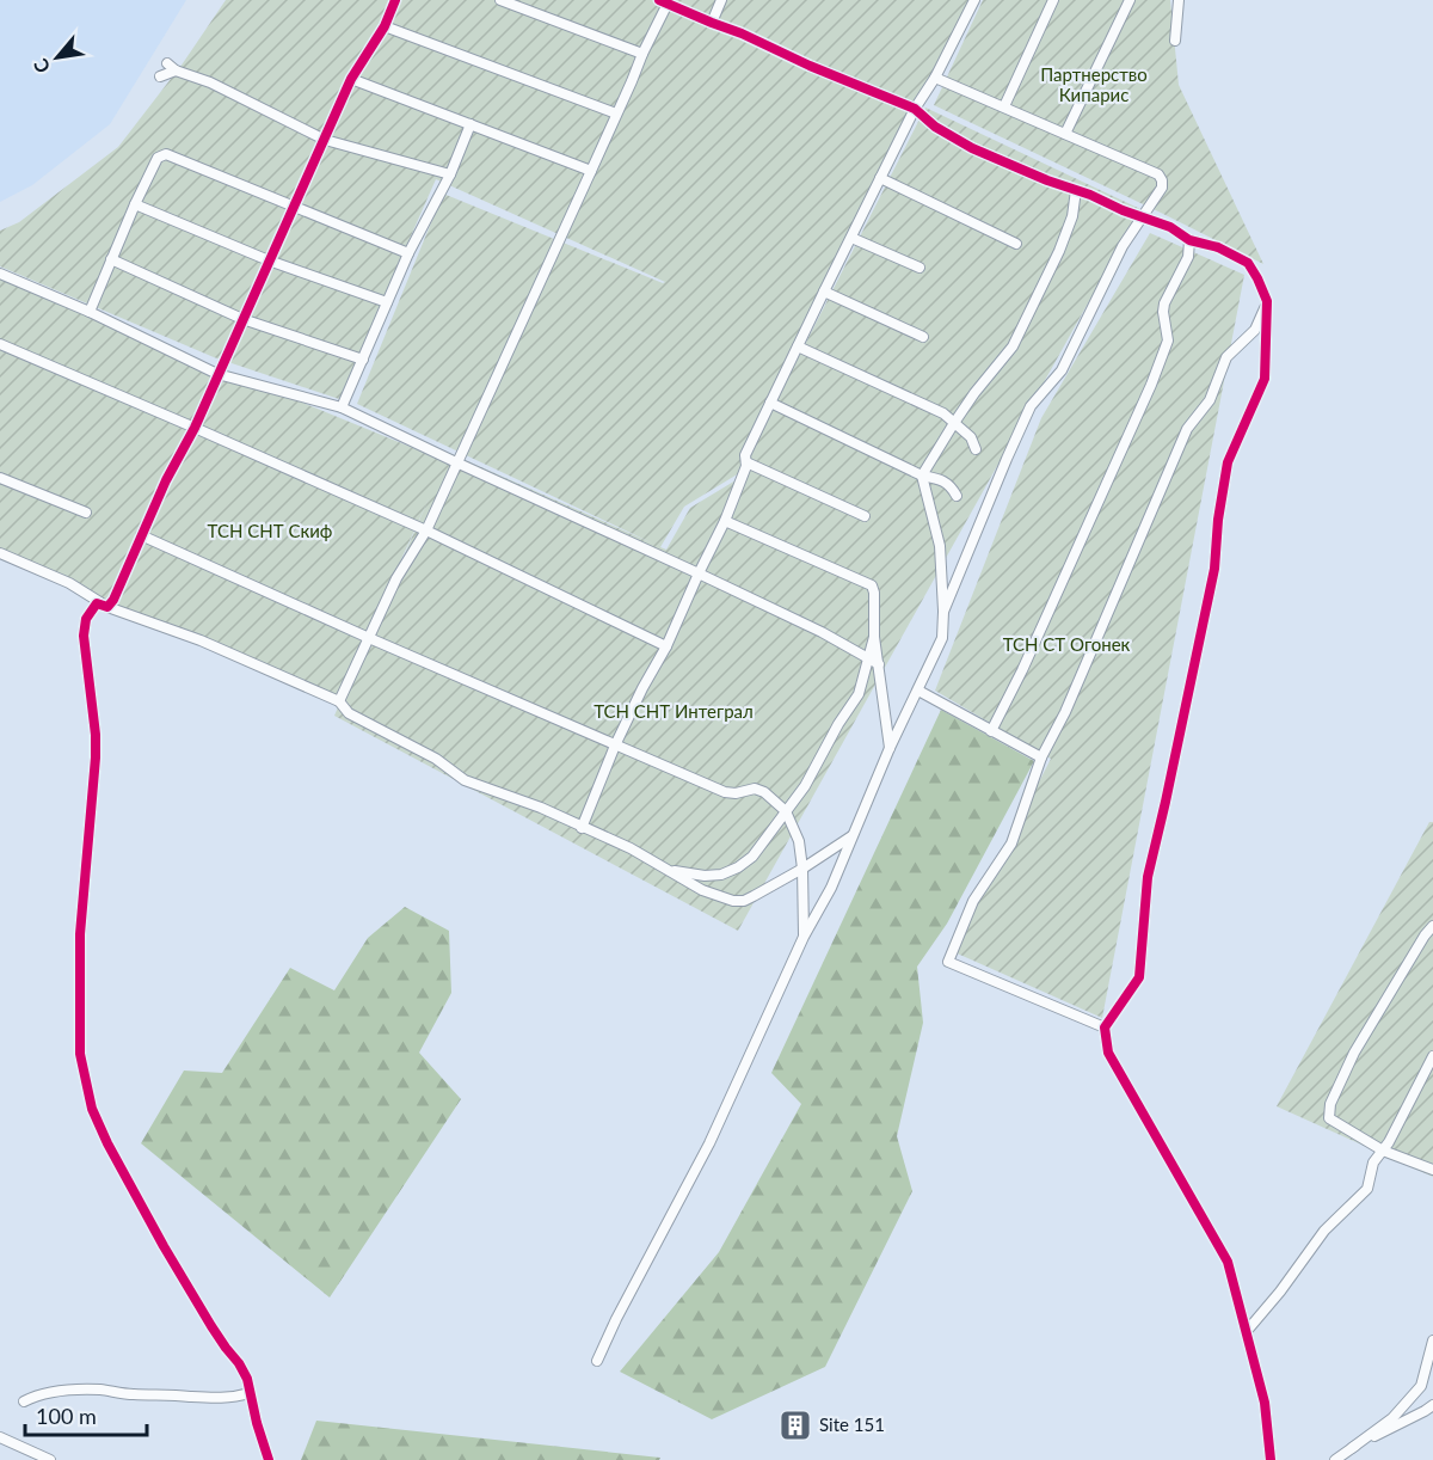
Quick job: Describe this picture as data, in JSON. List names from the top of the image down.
{
  "parks": [
    "Партнерство Кипарис",
    "ТСН СНТ Скиф",
    "ТСН СТ Огонек",
    "ТСН СНТ Интеграл"
  ],
  "places": {
    "building": ["Site 151"]
  },
  "scale_bar": "100 m",
  "north": "bottom left"
}
